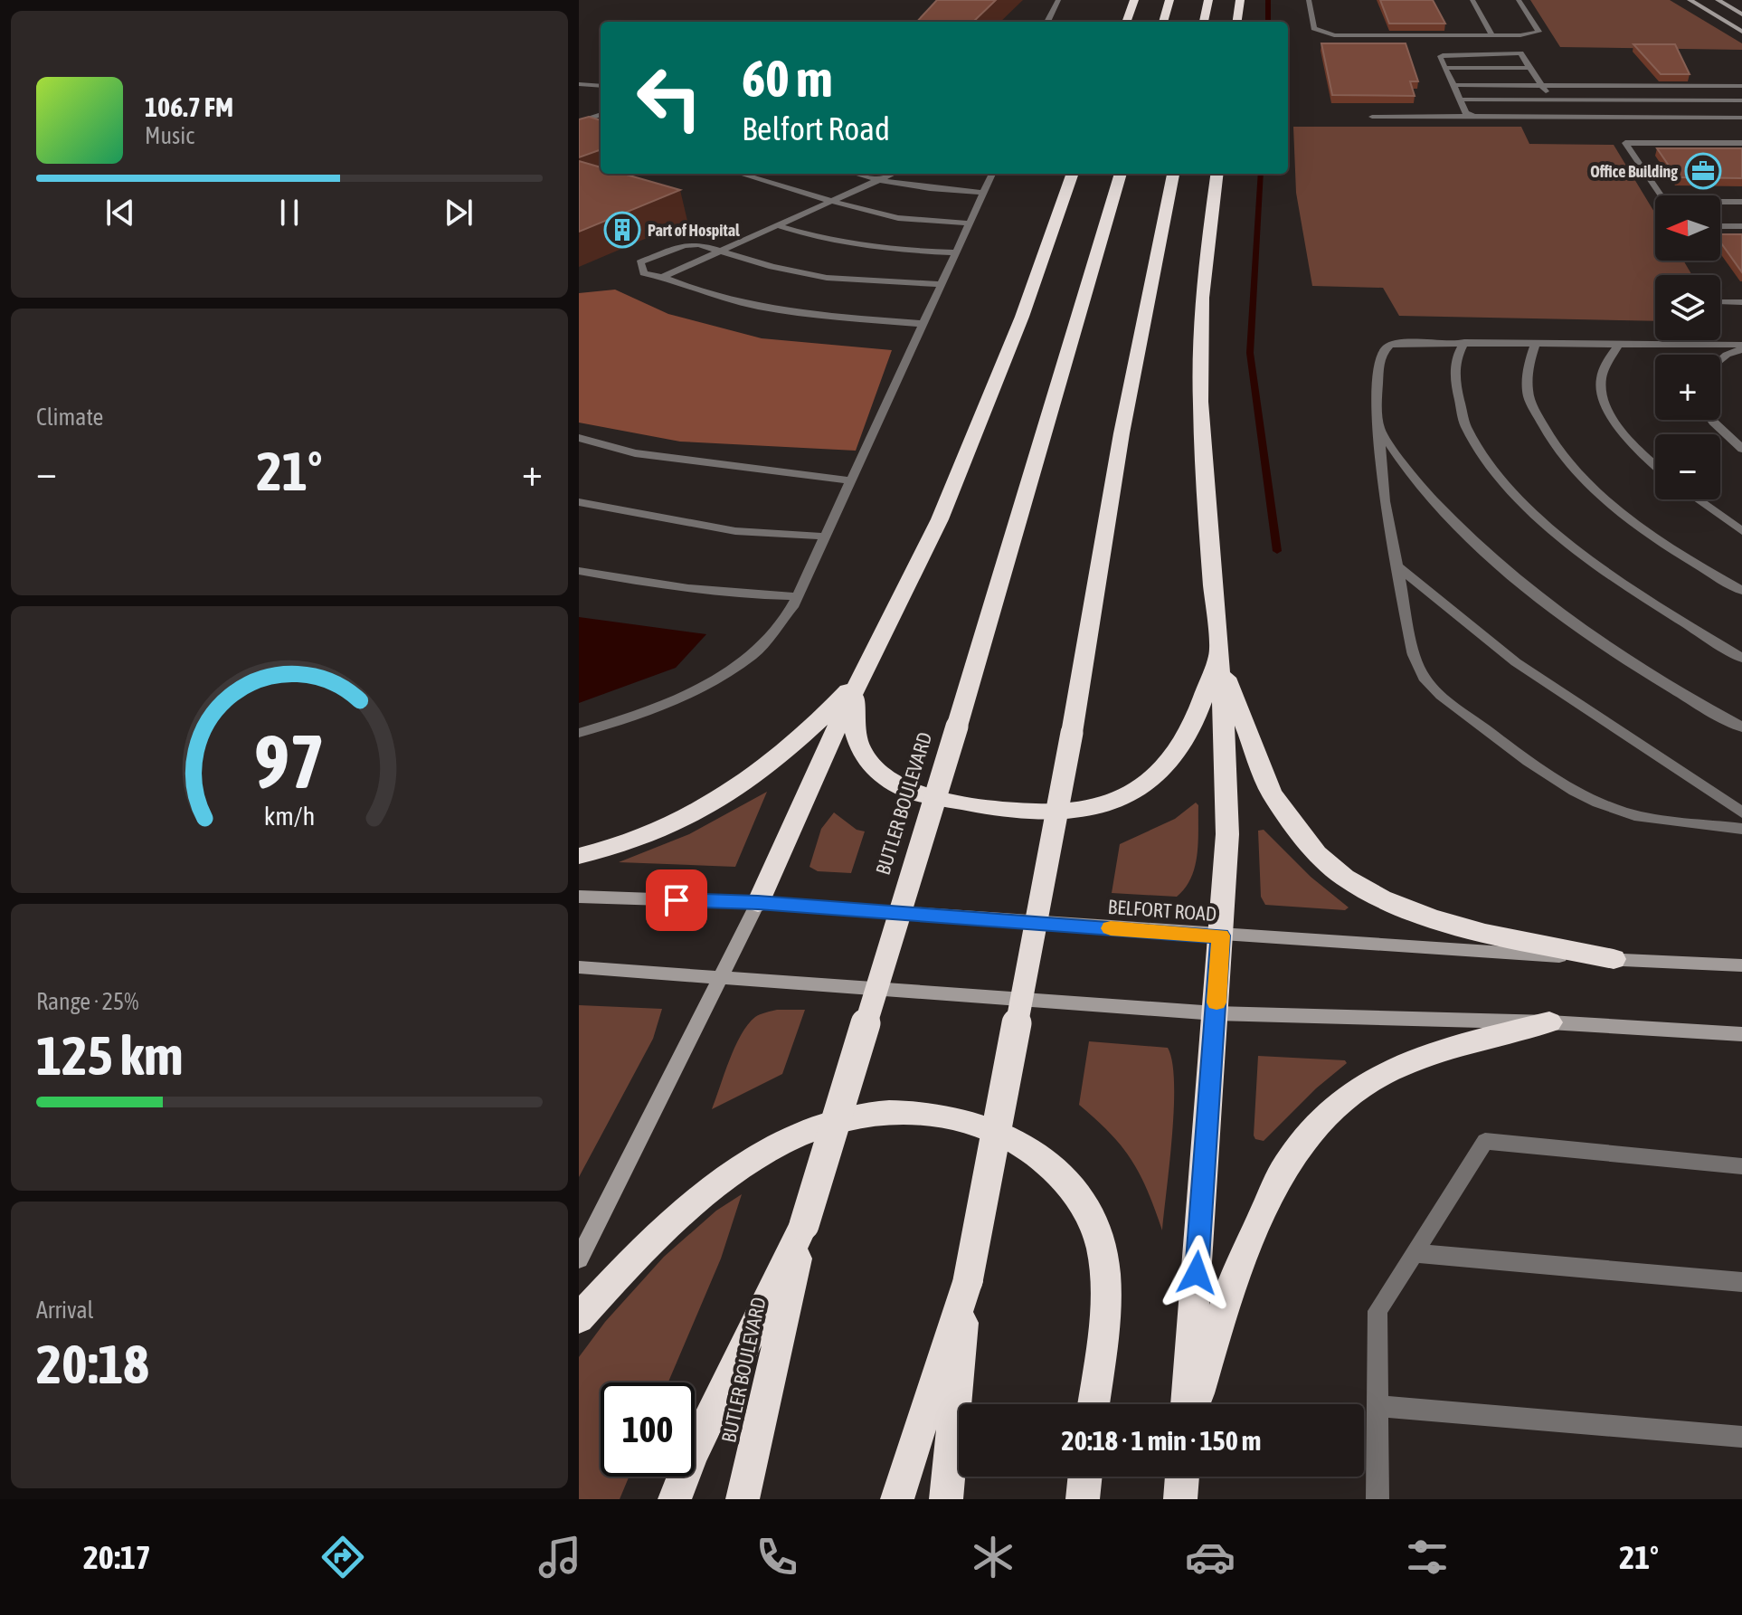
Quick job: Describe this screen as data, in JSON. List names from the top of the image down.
{
  "streets": {
    "highway": ["BUTLER BOULEVARD"],
    "main road": ["BELFORT ROAD"]
  },
  "places": {
    "office": ["Office Building"],
    "building": ["Part of Hospital"]
  },
  "north": "left",
  "page": {
    "turn": ["60 m", "Belfort Road"],
    "song": ["106.7 FM", "Music"],
    "map_buttons": ["+", "−"],
    "tile": [
      "Climate",
      ["Range · 25%", "125 km"],
      ["Arrival", "20:18"]
    ],
    "heat": ["−", "21°", "+"],
    "limit": "100",
    "trip": "20:18 · 1 min · 150 m",
    "tabs": ["20:17", "21°"],
    "gauge": ["97", "km/h"]
  }
}
